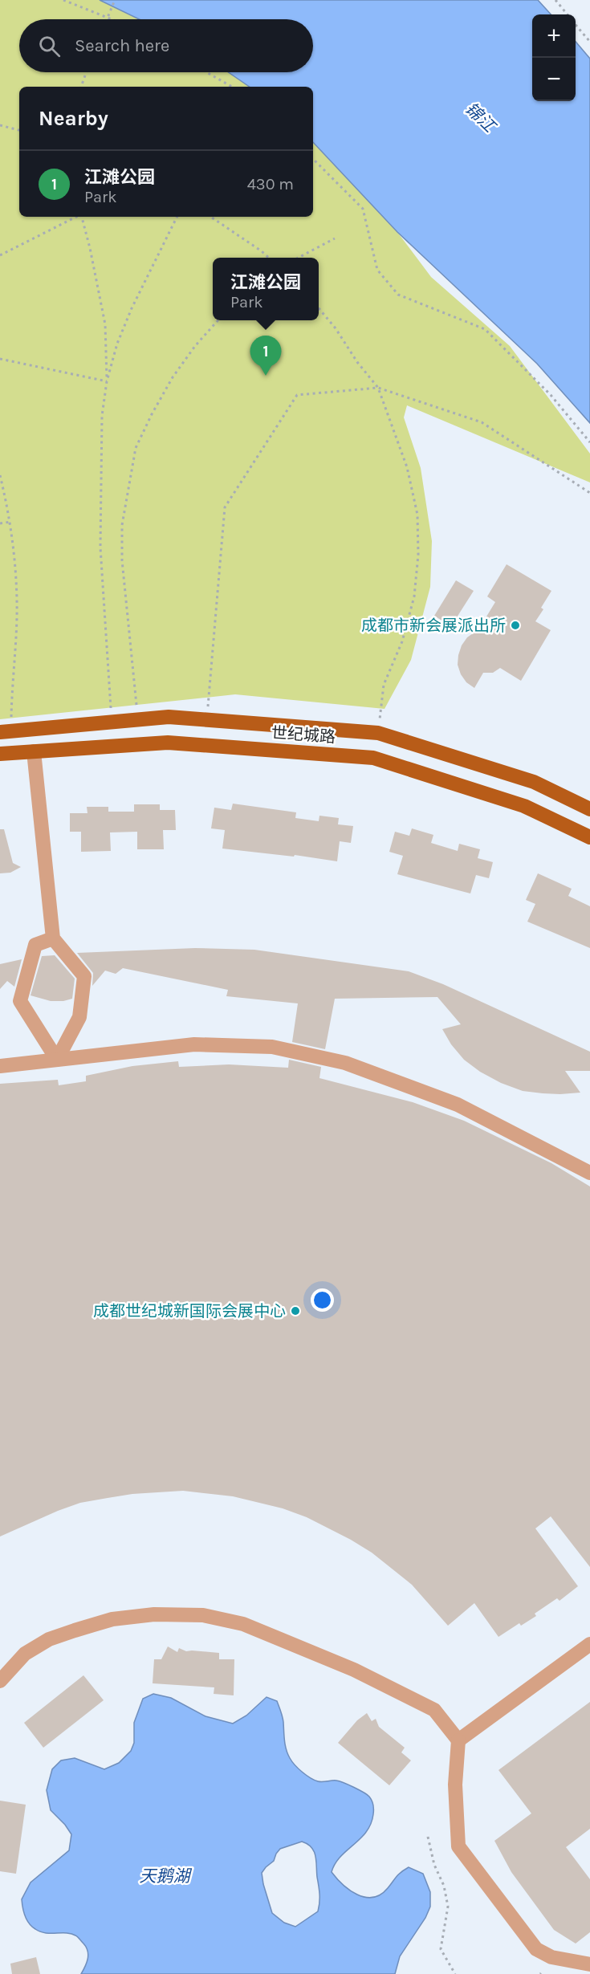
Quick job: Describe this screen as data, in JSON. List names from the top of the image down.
{
  "streets": {
    "main road": ["世纪城路"]
  },
  "water": ["锦江", "天鹅湖"],
  "places": ["成都市新会展派出所", "成都世纪城新国际会展中心"],
  "page": {
    "map_buttons": ["+", "−"],
    "search": "Search here",
    "heading": "Nearby",
    "list": [
      {
        "mark": "1",
        "name": "江滩公园",
        "note": "Park",
        "value": "430 m"
      }
    ],
    "popup": ["江滩公园", "Park"],
    "pins": "1"
  }
}
